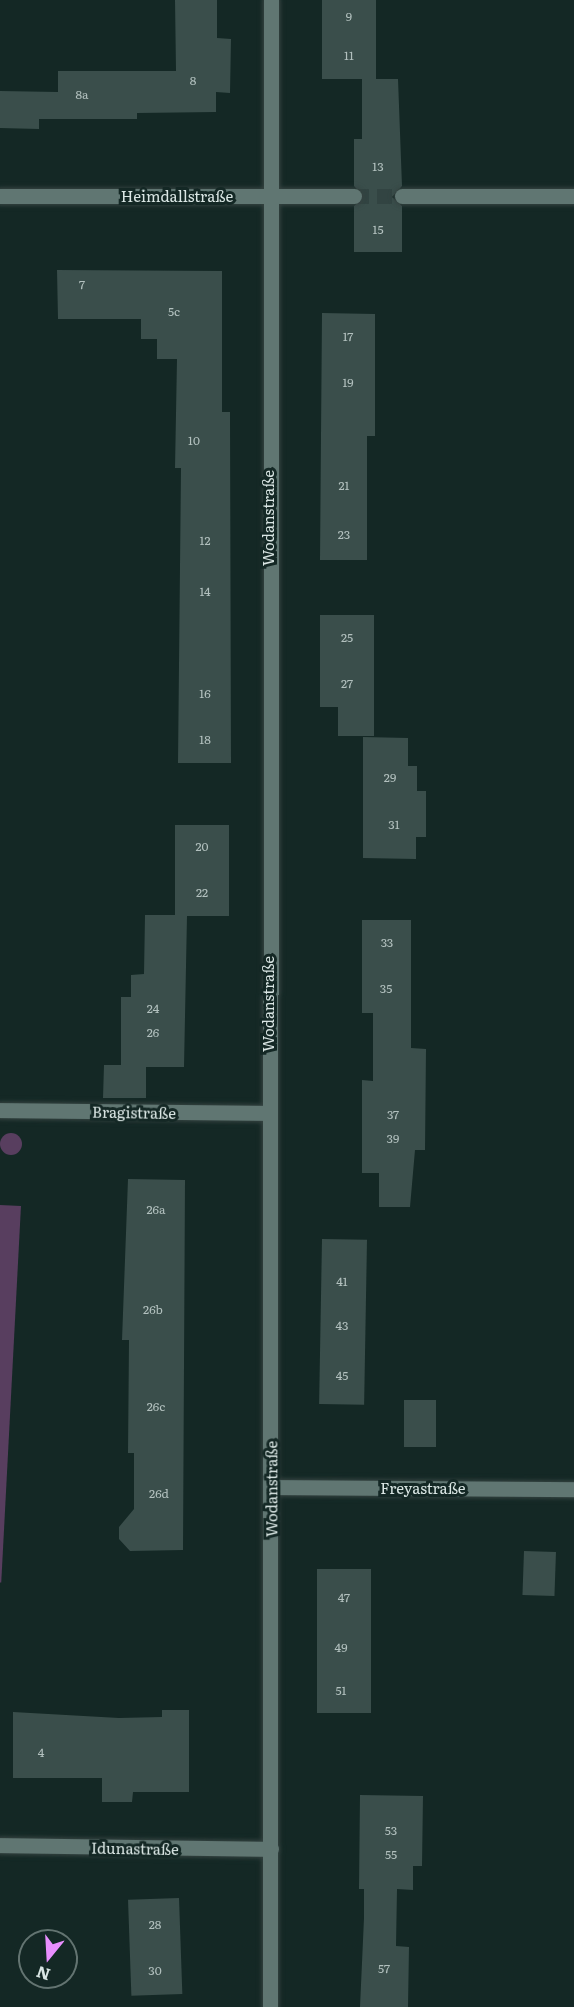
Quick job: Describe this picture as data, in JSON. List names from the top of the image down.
{
  "streets": {
    "street": [
      "Heimdallstraße",
      "Wodanstraße",
      "Bragistraße",
      "Freyastraße",
      "Idunastraße"
    ]
  },
  "crossings": [
    ["Heimdallstraße", "Wodanstraße"],
    ["Wodanstraße", "Bragistraße"],
    ["Wodanstraße", "Freyastraße"],
    ["Wodanstraße", "Idunastraße"]
  ],
  "house_numbers": [
    "9",
    "11",
    "8",
    "8a",
    "13",
    "15",
    "7",
    "5c",
    "17",
    "19",
    "10",
    "21",
    "23",
    "12",
    "14",
    "25",
    "27",
    "16",
    "18",
    "29",
    "31",
    "20",
    "22",
    "33",
    "35",
    "24",
    "26",
    "37",
    "39",
    "26a",
    "41",
    "26b",
    "43",
    "45",
    "26c",
    "26d",
    "47",
    "49",
    "51",
    "4",
    "53",
    "55",
    "28",
    "57",
    "30"
  ],
  "north": "bottom"
}
